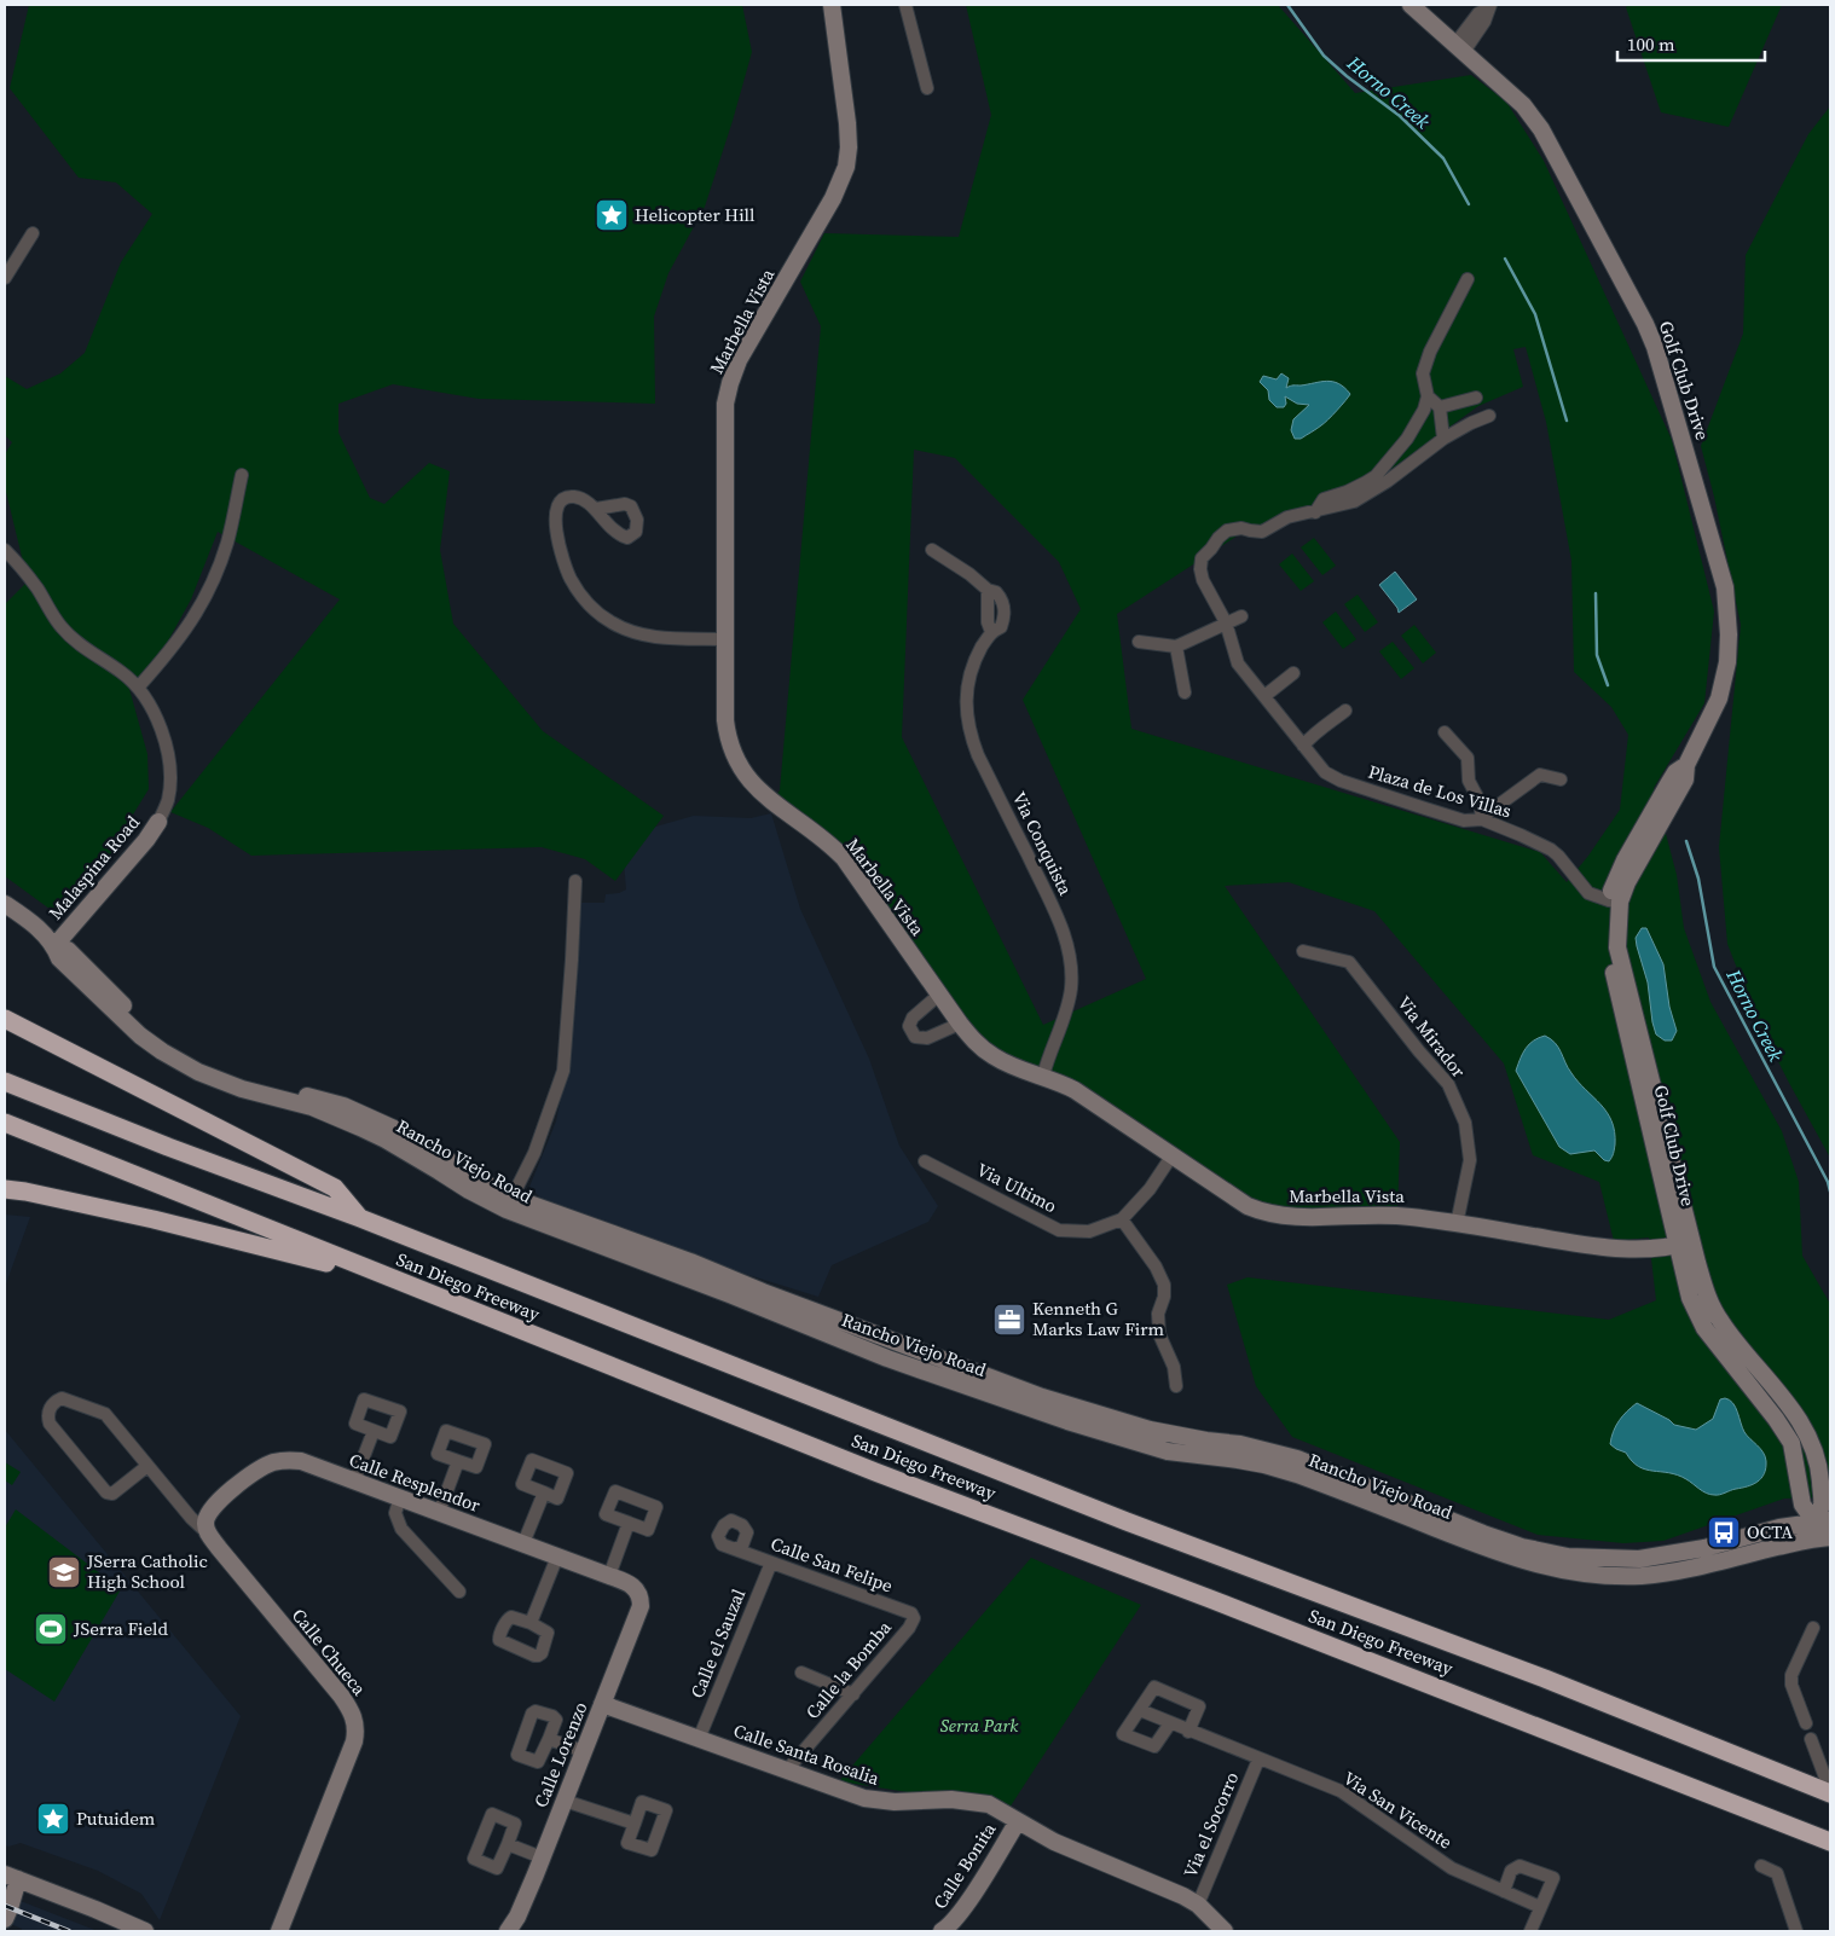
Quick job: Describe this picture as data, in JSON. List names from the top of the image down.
{
  "streets": {
    "highway": ["San Diego Freeway"],
    "street": [
      "Marbella Vista",
      "Golf Club Drive",
      "Plaza de Los Villas",
      "Via Conquista",
      "Malaspina Road",
      "Via Mirador",
      "Rancho Viejo Road",
      "Via Ultimo",
      "Calle Resplendor",
      "Calle San Felipe",
      "Calle el Sauzal",
      "Calle Chueca",
      "Calle la Bomba",
      "Calle Lorenzo",
      "Calle Santa Rosalia",
      "Via San Vicente",
      "Via el Socorro",
      "Calle Bonita"
    ]
  },
  "crossings": [
    ["Marbella Vista", "Golf Club Drive"],
    ["Marbella Vista", "Via Conquista"],
    ["Marbella Vista", "Via Mirador"],
    ["Marbella Vista", "Via Ultimo"],
    ["Golf Club Drive", "Plaza de Los Villas"],
    ["Golf Club Drive", "Rancho Viejo Road"],
    ["Malaspina Road", "Rancho Viejo Road"],
    ["Calle Resplendor", "Calle Chueca"],
    ["Calle Resplendor", "Calle Lorenzo"],
    ["Calle San Felipe", "Calle el Sauzal"],
    ["Calle San Felipe", "Calle la Bomba"],
    ["Calle el Sauzal", "Calle Santa Rosalia"],
    ["Calle la Bomba", "Calle Santa Rosalia"],
    ["Calle Lorenzo", "Calle Santa Rosalia"],
    ["Calle Santa Rosalia", "Via el Socorro"],
    ["Calle Santa Rosalia", "Calle Bonita"],
    ["Via San Vicente", "Via el Socorro"]
  ],
  "water": ["Horno Creek"],
  "parks": ["Serra Park"],
  "places": {
    "place": ["Helicopter Hill", "Putuidem"],
    "office": ["Kenneth G Marks Law Firm"],
    "bus stop": ["OCTA"],
    "school or university": ["JSerra Catholic High School"],
    "sports": ["JSerra Field"]
  },
  "scale_bar": "100 m"
}
